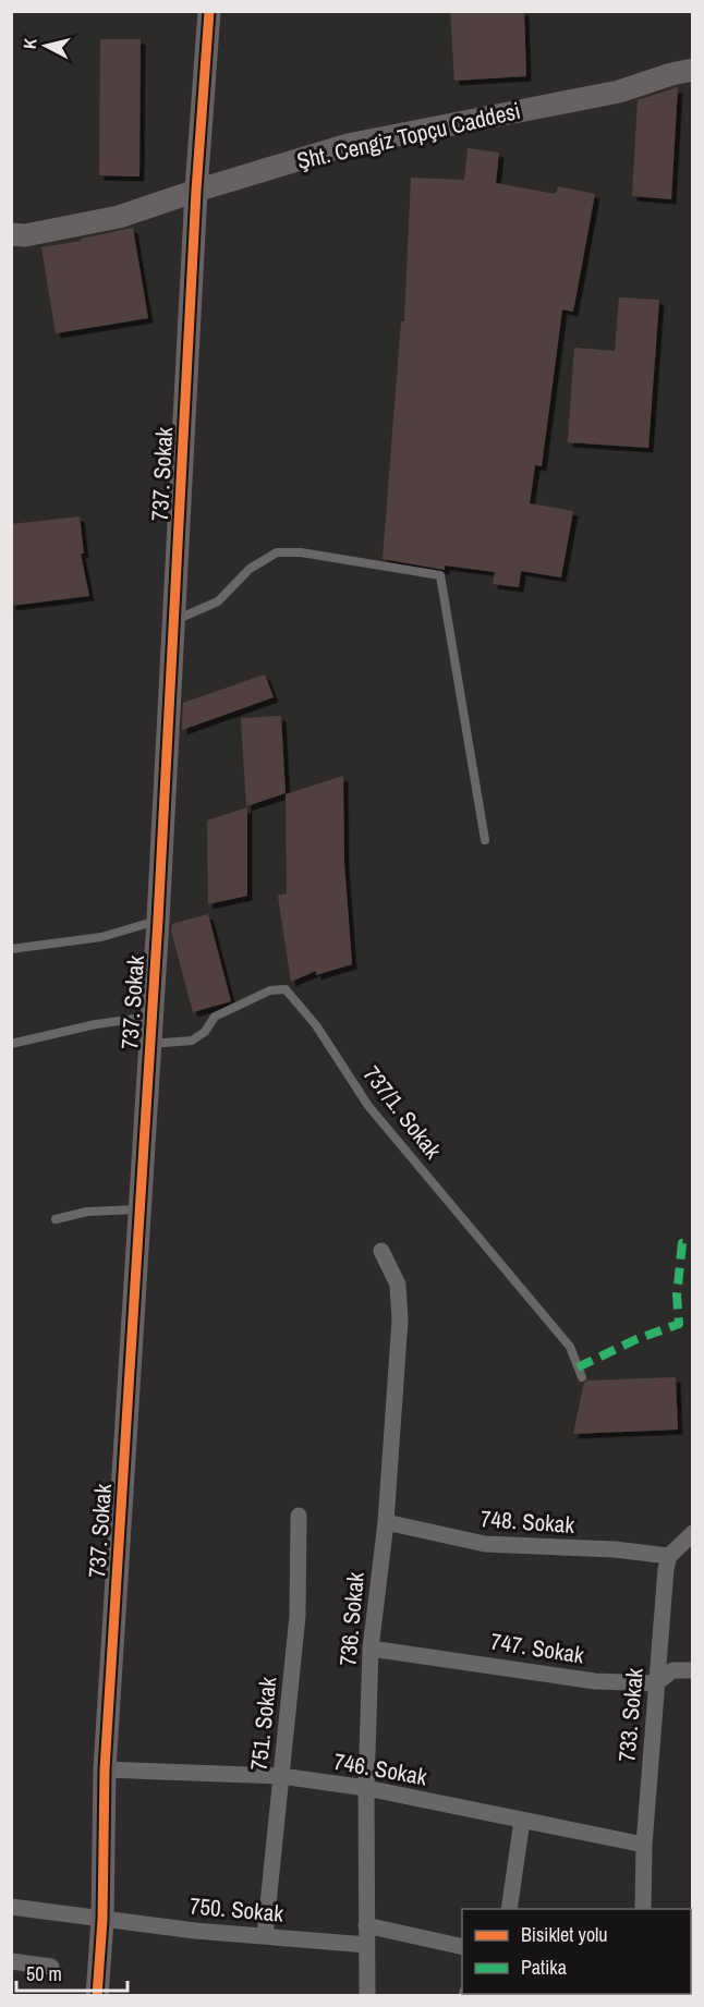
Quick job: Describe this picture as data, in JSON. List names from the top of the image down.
{
  "streets": {
    "street": [
      "Şht. Cengiz Topçu Caddesi",
      "737. Sokak",
      "748. Sokak",
      "736. Sokak",
      "747. Sokak",
      "733. Sokak",
      "751. Sokak",
      "746. Sokak",
      "750. Sokak"
    ],
    "lane": ["737/1. Sokak"]
  },
  "crossings": [
    ["Şht. Cengiz Topçu Caddesi", "737. Sokak"],
    ["737. Sokak", "737/1. Sokak"],
    ["737. Sokak", "746. Sokak"],
    ["737. Sokak", "750. Sokak"],
    ["748. Sokak", "736. Sokak"],
    ["748. Sokak", "733. Sokak"],
    ["736. Sokak", "747. Sokak"],
    ["736. Sokak", "746. Sokak"],
    ["736. Sokak", "750. Sokak"],
    ["747. Sokak", "733. Sokak"],
    ["733. Sokak", "746. Sokak"],
    ["751. Sokak", "746. Sokak"],
    ["751. Sokak", "750. Sokak"]
  ],
  "legend": ["Bisiklet yolu", "Patika"],
  "scale_bar": "50 m",
  "north": "left"
}
